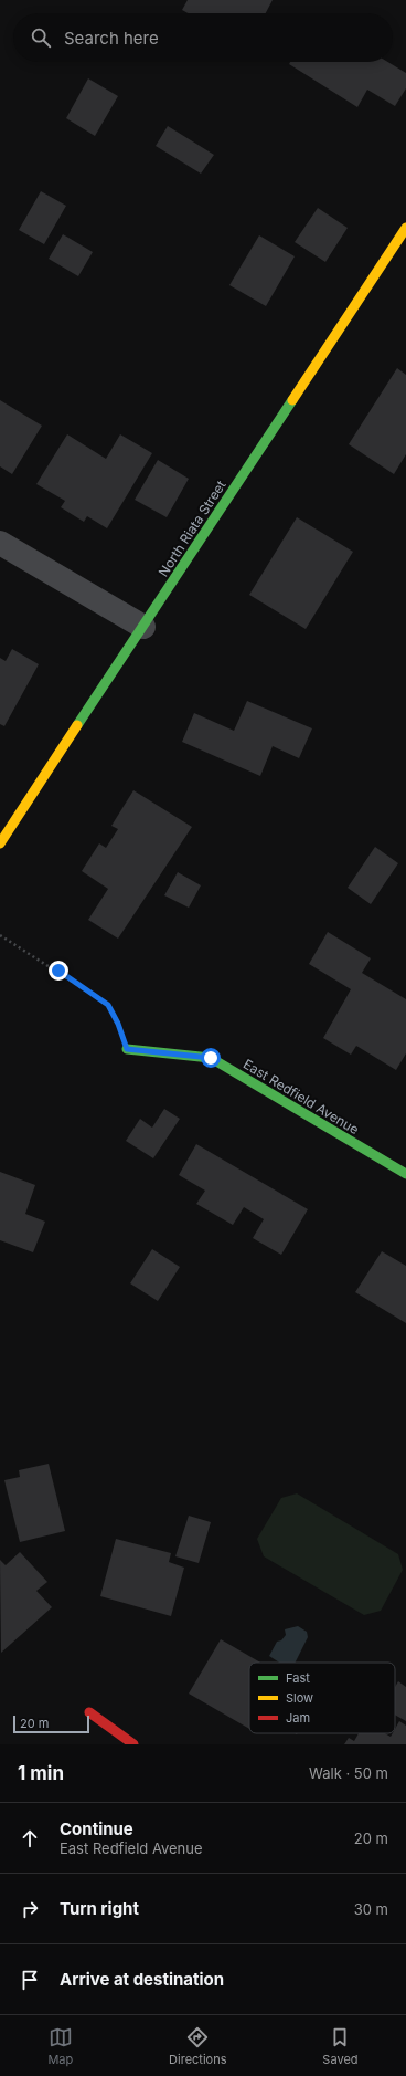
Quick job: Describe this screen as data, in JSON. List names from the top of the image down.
{
  "streets": {
    "street": ["North Riata Street", "East Redfield Avenue"]
  },
  "legend": ["Fast", "Slow", "Jam"],
  "scale_bar": "20 m",
  "page": {
    "search": "Search here",
    "scale": "20 m",
    "heading": ["1 min", "Walk · 50 m"],
    "list": [
      ["Continue", "East Redfield Avenue", "20 m"],
      ["Turn right", "30 m"],
      "Arrive at destination"
    ],
    "nav": ["Map", "Directions", "Saved"]
  }
}
